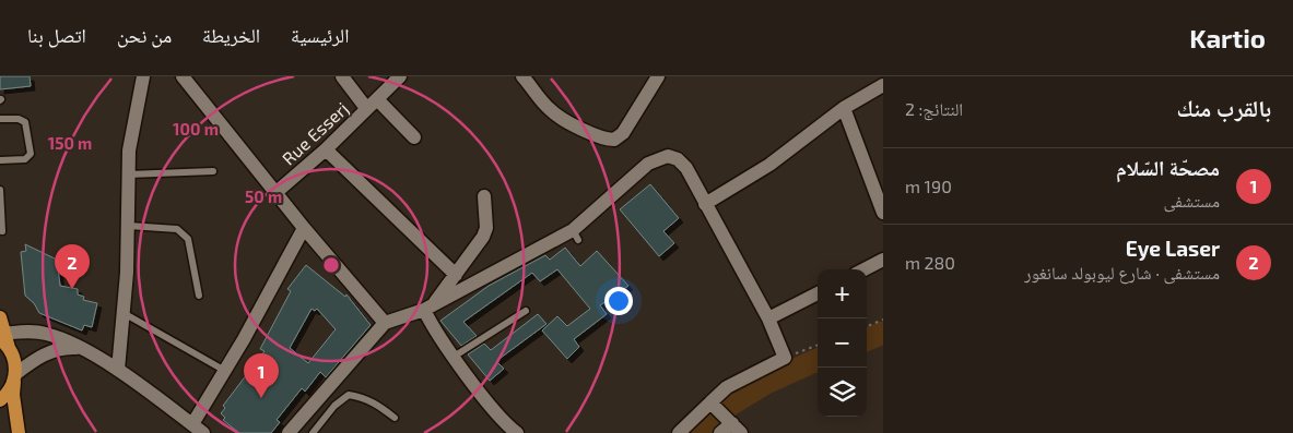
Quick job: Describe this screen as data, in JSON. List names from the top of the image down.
{
  "streets": {
    "street": ["Rue Esserj"]
  },
  "page": {
    "header": "Kartio",
    "nav": [
      "الرئيسية",
      "الخريطة",
      "من نحن",
      "اتصل بنا"
    ],
    "heading": ["بالقرب منك", "النتائج: 2"],
    "list": [
      {
        "mark": "1",
        "name": "مصحّة السّلام",
        "note": "مستشفى",
        "value": "190 m"
      },
      {
        "mark": "2",
        "name": "Eye Laser",
        "note": "مستشفى · شارع ليوبولد سانغور",
        "value": "280 m"
      }
    ],
    "pins": ["2", "1"],
    "map_buttons": ["+", "−"]
  },
  "rings": ["100 m", "150 m", "50 m"]
}
